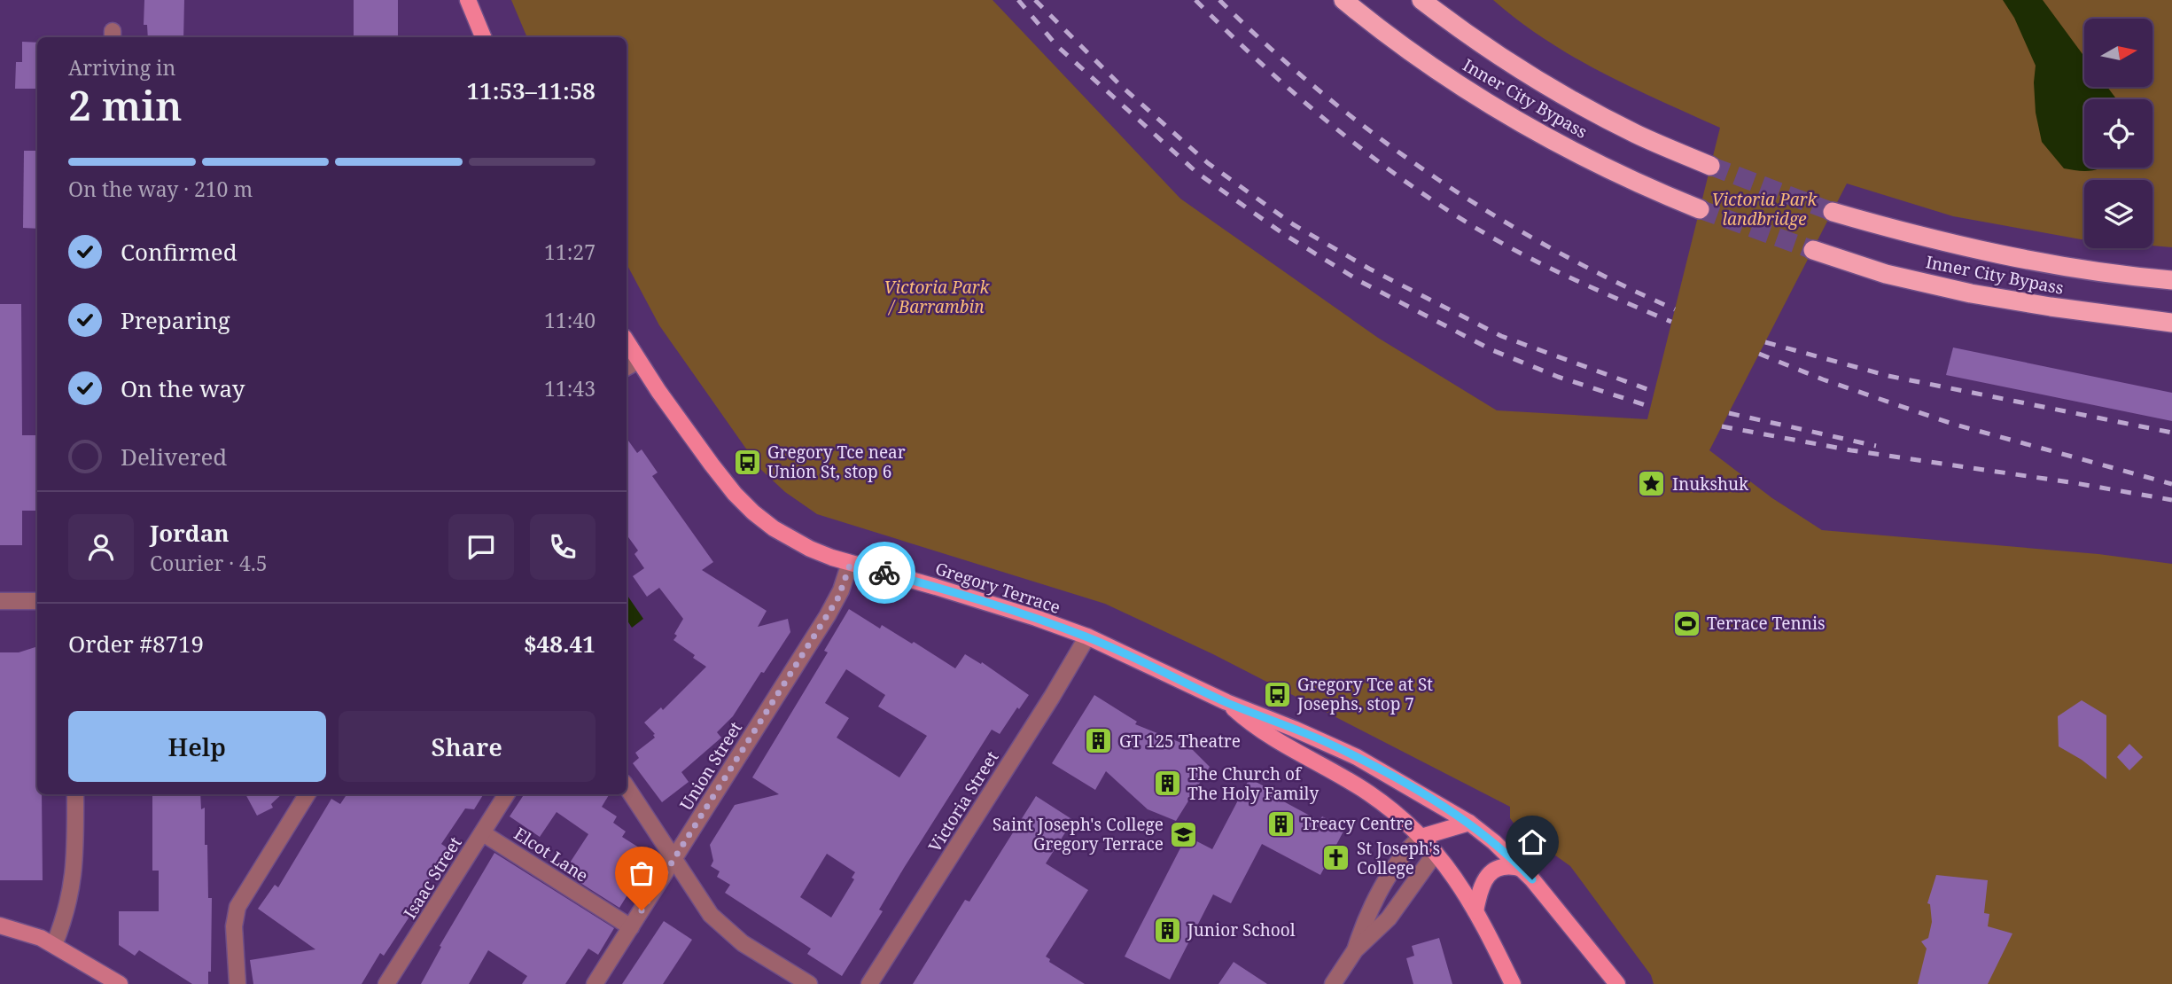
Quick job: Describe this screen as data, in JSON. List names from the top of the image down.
{
  "streets": {
    "highway": ["Inner City Bypass"],
    "main road": ["Gregory Terrace"],
    "street": [
      "Union Street",
      "Victoria Street",
      "Elcot Lane",
      "Isaac Street"
    ]
  },
  "crossings": [
    ["Gregory Terrace", "Union Street"],
    ["Gregory Terrace", "Victoria Street"],
    ["Union Street", "Elcot Lane"],
    ["Elcot Lane", "Isaac Street"]
  ],
  "parks": ["Victoria Park landbridge", "Victoria Park / Barrambin"],
  "places": {
    "bus stop": ["Gregory Tce near Union St, stop 6", "Gregory Tce at St Josephs, stop 7"],
    "place": ["Inukshuk"],
    "sports": ["Terrace Tennis"],
    "building": [
      "GT 125 Theatre",
      "The Church of The Holy Family",
      "Treacy Centre",
      "Junior School"
    ],
    "school or university": ["Saint Joseph's College Gregory Terrace"],
    "church": ["St Joseph's College"]
  },
  "north": "right",
  "page": {
    "heading": ["2 min", "Arriving in", "11:53–11:58"],
    "panel": [
      "Jordan",
      "Courier · 4.5",
      "Order #8719",
      "$48.41"
    ],
    "bar": "On the way · 210 m",
    "list": [
      ["Confirmed", "11:27"],
      ["Preparing", "11:40"],
      ["On the way", "11:43"],
      "Delivered"
    ],
    "buttons": ["Help", "Share"]
  }
}
